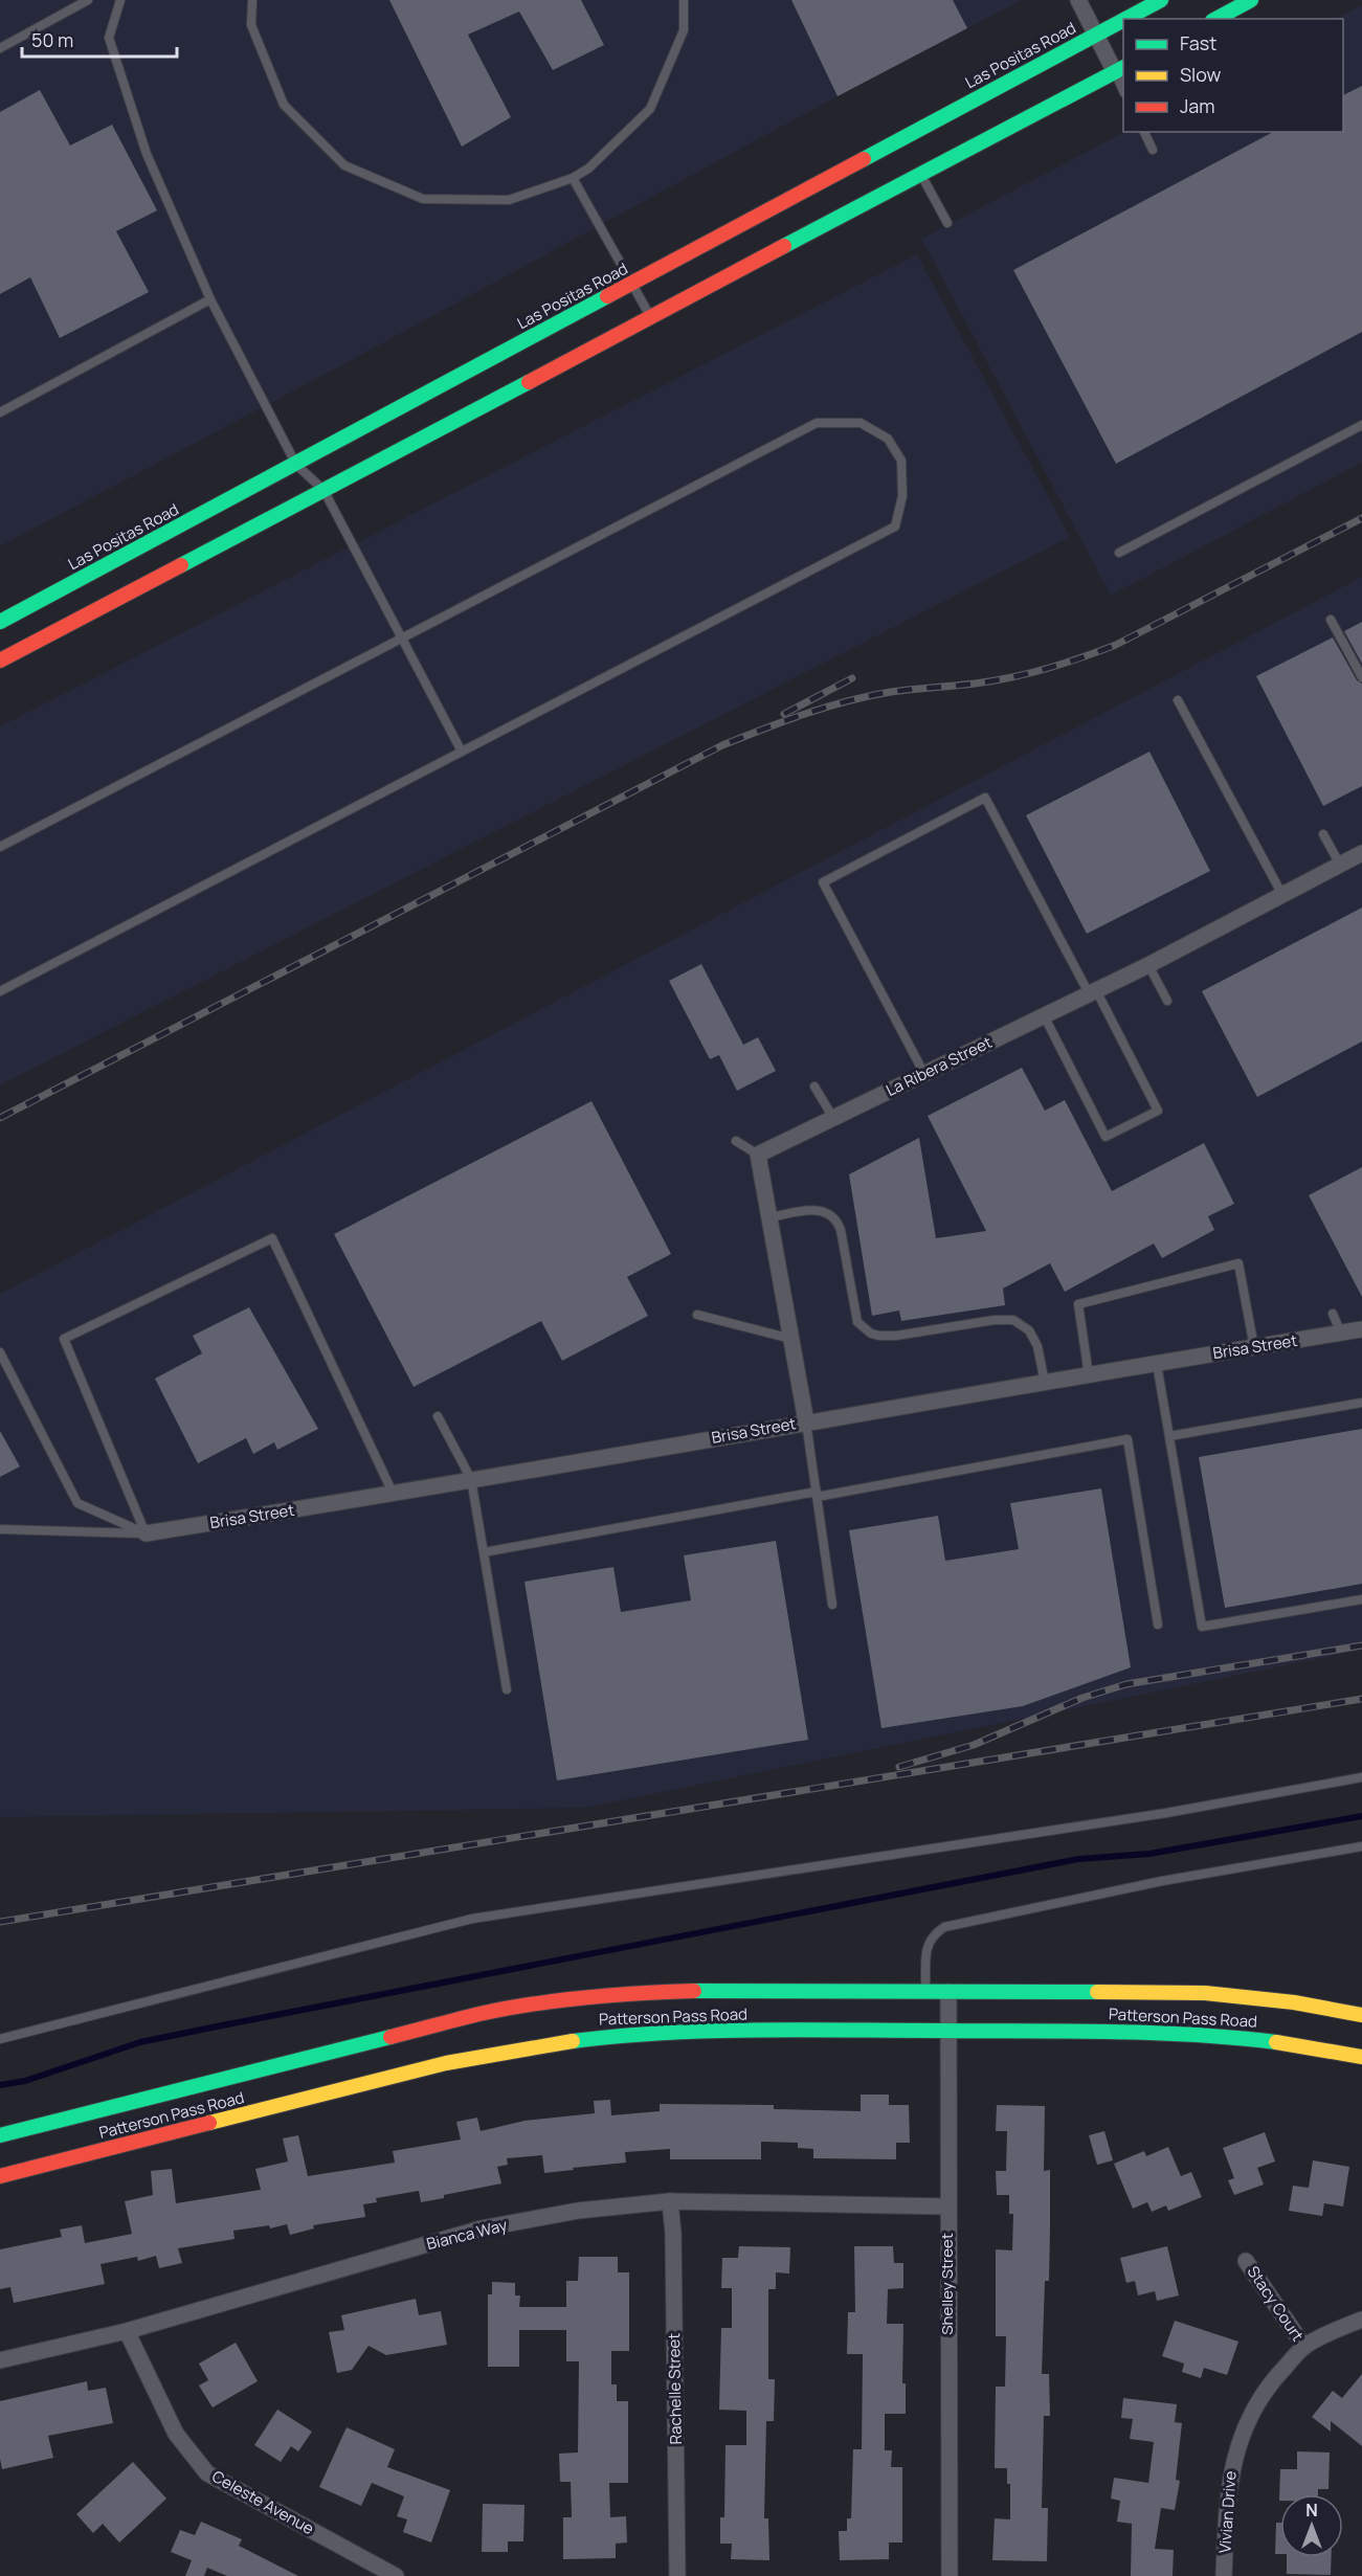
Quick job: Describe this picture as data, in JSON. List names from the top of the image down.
{
  "streets": {
    "main road": ["Las Positas Road", "Patterson Pass Road"],
    "street": [
      "La Ribera Street",
      "Brisa Street",
      "Bianca Way",
      "Shelley Street",
      "Stacy Court",
      "Rachelle Street",
      "Celeste Avenue",
      "Vivian Drive"
    ]
  },
  "crossings": [
    ["Patterson Pass Road", "Shelley Street"],
    ["Bianca Way", "Shelley Street"],
    ["Bianca Way", "Rachelle Street"],
    ["Bianca Way", "Celeste Avenue"],
    ["Stacy Court", "Vivian Drive"]
  ],
  "legend": ["Fast", "Slow", "Jam"],
  "scale_bar": "50 m",
  "north": "top"
}
